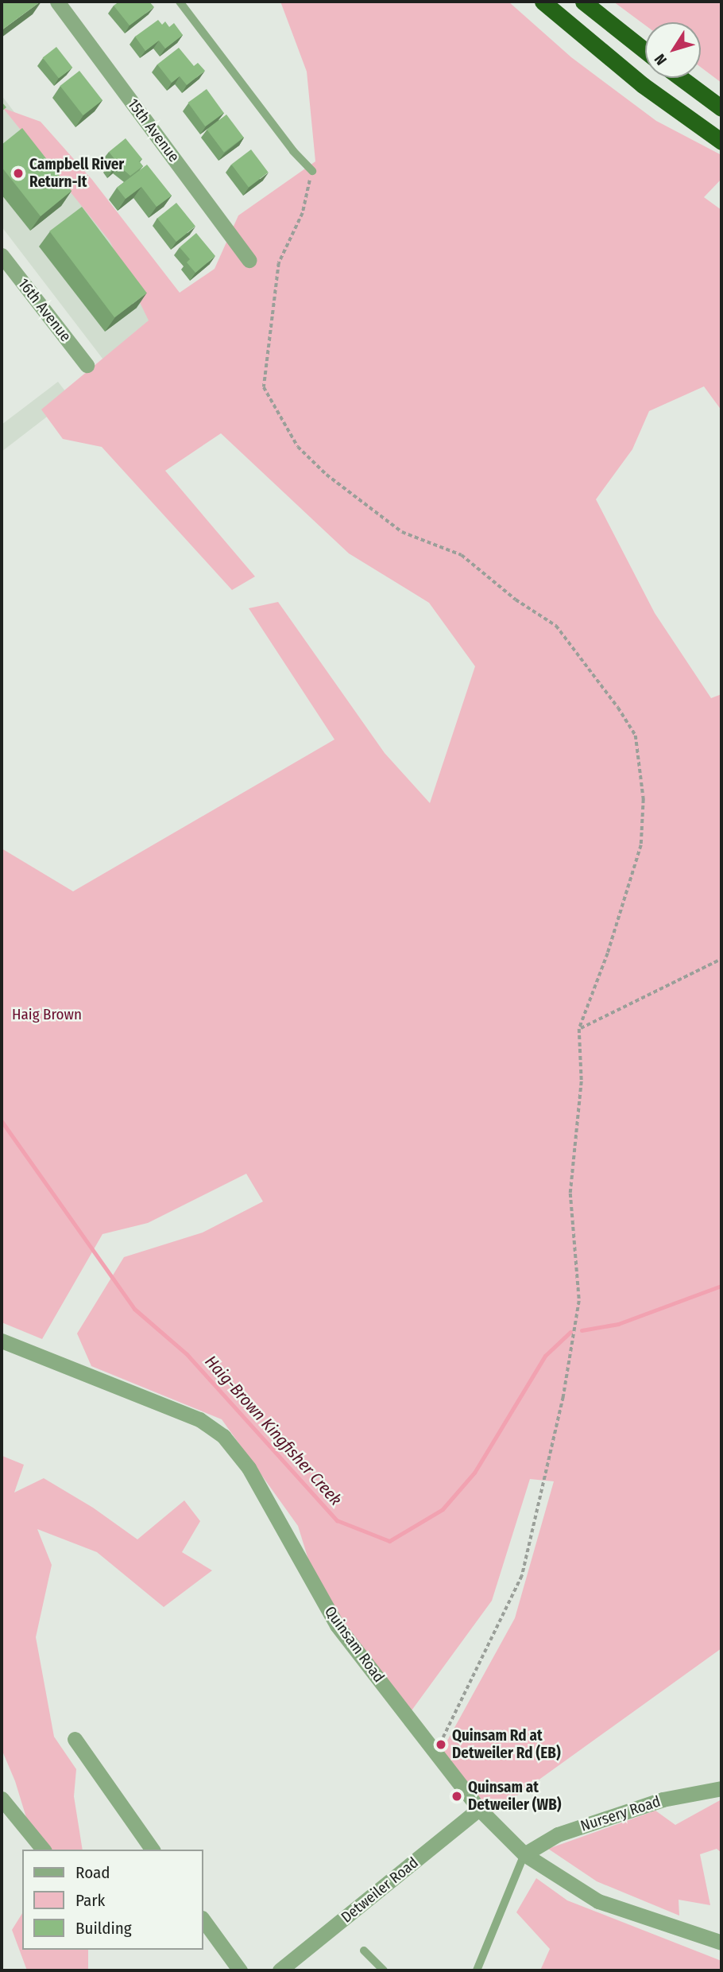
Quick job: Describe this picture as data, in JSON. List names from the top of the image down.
{
  "streets": {
    "street": [
      "15th Avenue",
      "16th Avenue",
      "Quinsam Road",
      "Nursery Road",
      "Detweiler Road"
    ]
  },
  "crossings": [
    ["Quinsam Road", "Nursery Road"],
    ["Quinsam Road", "Detweiler Road"]
  ],
  "water": ["Haig-Brown Kingfisher Creek"],
  "parks": ["Haig Brown"],
  "places": ["Campbell River Return-It", "Quinsam Rd at Detweiler Rd (EB)", "Quinsam at Detweiler (WB)"],
  "legend": ["Road", "Park", "Building"],
  "north": "bottom left"
}
